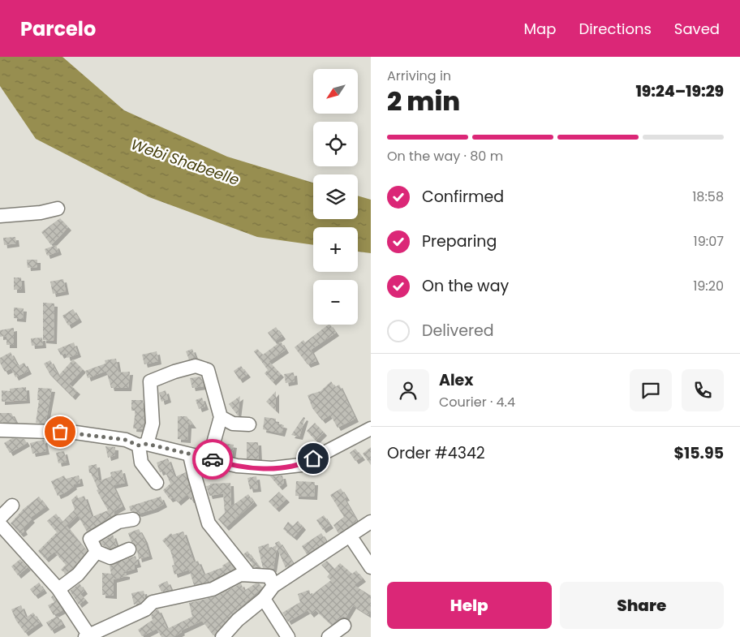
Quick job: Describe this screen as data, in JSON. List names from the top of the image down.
{
  "water": ["Webi Shabeelle"],
  "north": "bottom left",
  "page": {
    "header": "Parcelo",
    "nav": ["Map", "Directions", "Saved"],
    "heading": ["2 min", "Arriving in", "19:24–19:29"],
    "panel": [
      "Alex",
      "Courier · 4.4",
      "Order #4342",
      "$15.95"
    ],
    "map_buttons": ["+", "−"],
    "bar": "On the way · 80 m",
    "list": [
      ["Confirmed", "18:58"],
      ["Preparing", "19:07"],
      ["On the way", "19:20"],
      "Delivered"
    ],
    "buttons": ["Help", "Share"]
  }
}
